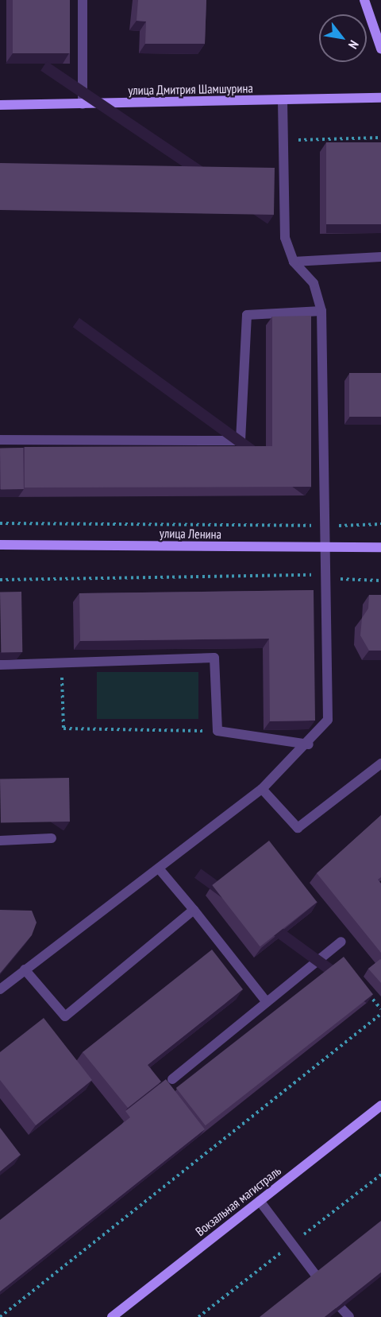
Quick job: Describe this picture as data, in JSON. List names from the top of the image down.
{
  "streets": {
    "street": ["улица Дмитрия Шамшурина", "улица Ленина", "Вокзальная магистраль"]
  },
  "north": "bottom right"
}
